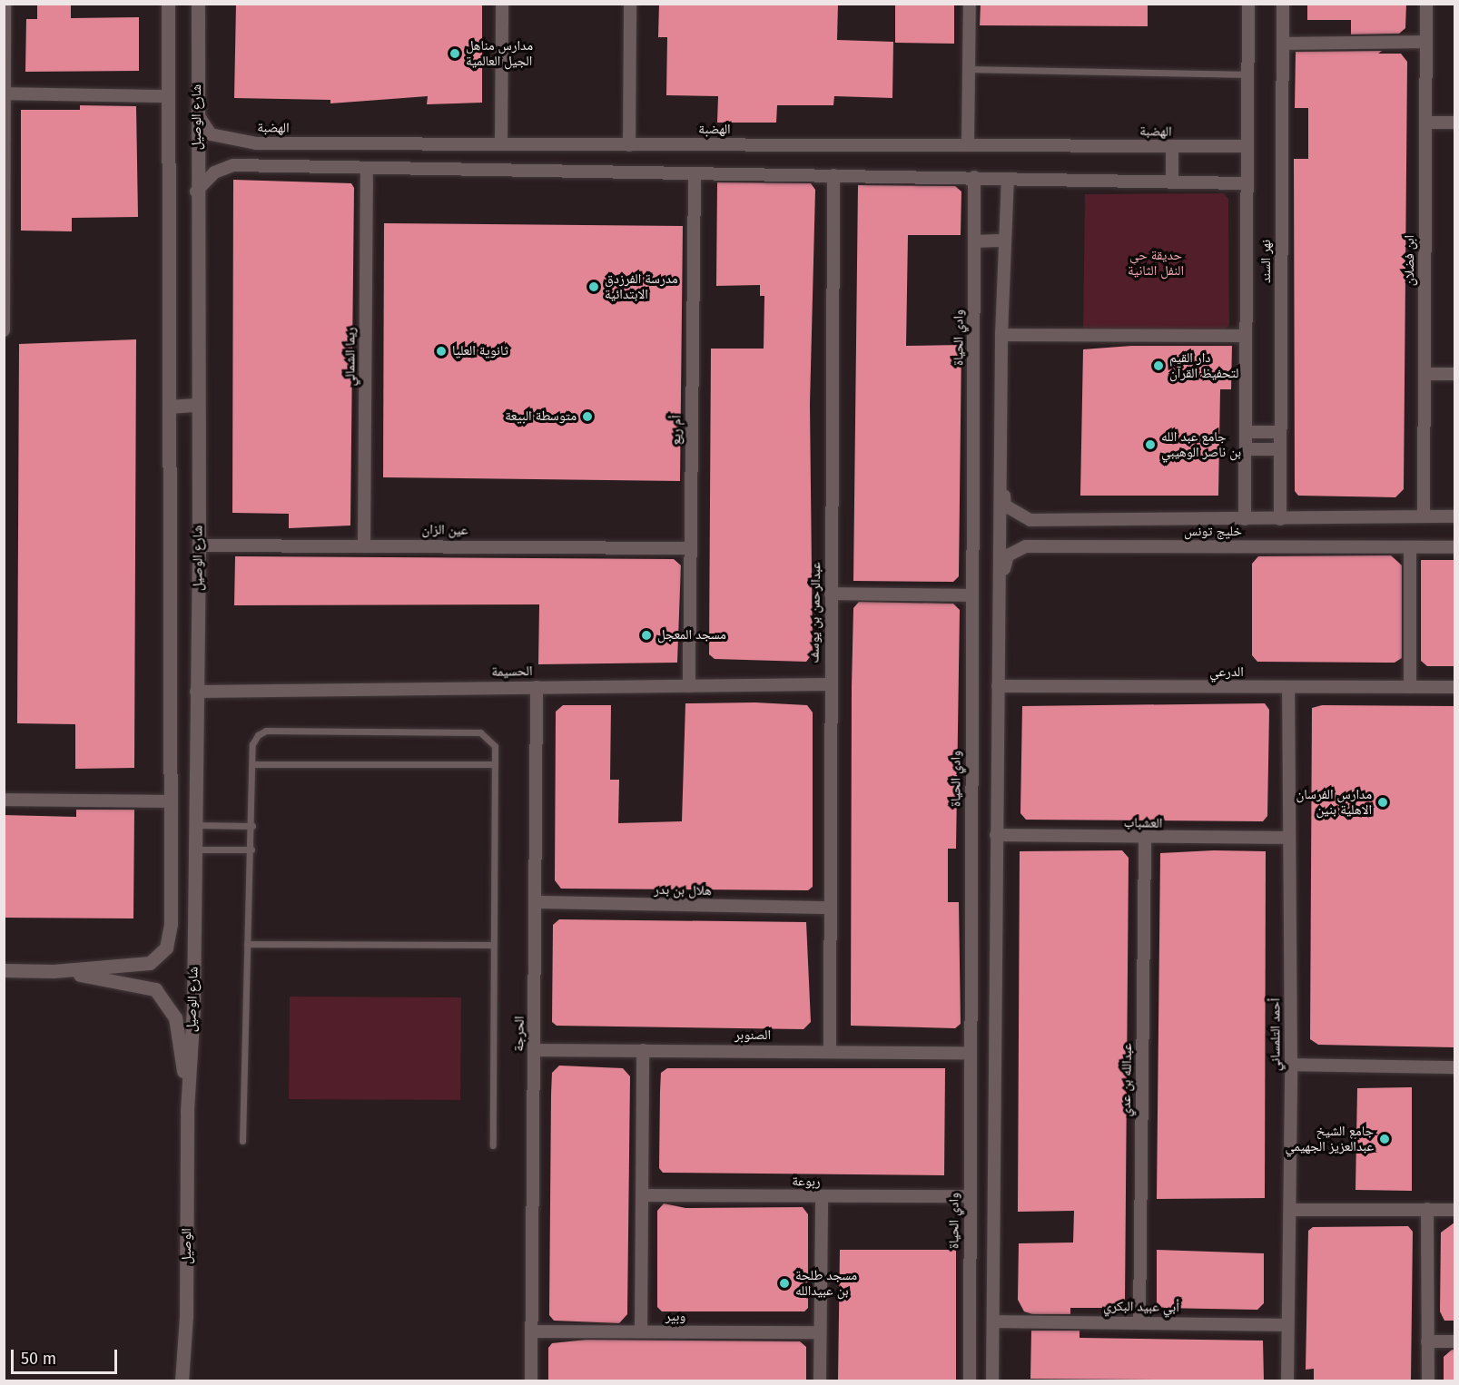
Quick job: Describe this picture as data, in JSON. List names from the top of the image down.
{
  "streets": {
    "street": [
      "شارع الوصيل",
      "الهضبة",
      "ابن فضلان",
      "نهر السند",
      "وادي الحياة",
      "ريما الشمالي",
      "أم ريع",
      "عين الزان",
      "خليج تونس",
      "عبدالرحمن بن يوسف",
      "الحسيمة",
      "الدرعي",
      "العشباب",
      "هلال بن بدر",
      "الحرجة",
      "أحمد التلمساني",
      "الصنوبر",
      "عبدالله بن عدي",
      "ربوعة",
      "الوصيل",
      "أبي عبيد البكري",
      "وبير"
    ]
  },
  "crossings": [
    ["شارع الوصيل", "الهضبة"],
    ["شارع الوصيل", "عين الزان"],
    ["شارع الوصيل", "الحسيمة"],
    ["شارع الوصيل", "الوصيل"],
    ["الهضبة", "نهر السند"],
    ["ابن فضلان", "خليج تونس"],
    ["نهر السند", "خليج تونس"],
    ["وادي الحياة", "الصنوبر"],
    ["وادي الحياة", "ربوعة"],
    ["ريما الشمالي", "عين الزان"],
    ["أم ريع", "عين الزان"],
    ["أم ريع", "الحسيمة"],
    ["عبدالرحمن بن يوسف", "الحسيمة"],
    ["عبدالرحمن بن يوسف", "هلال بن بدر"],
    ["عبدالرحمن بن يوسف", "الصنوبر"],
    ["الحسيمة", "الحرجة"],
    ["الدرعي", "أحمد التلمساني"],
    ["العشباب", "أحمد التلمساني"],
    ["العشباب", "عبدالله بن عدي"],
    ["هلال بن بدر", "الحرجة"],
    ["الحرجة", "الصنوبر"],
    ["الحرجة", "وبير"],
    ["أحمد التلمساني", "أبي عبيد البكري"],
    ["عبدالله بن عدي", "أبي عبيد البكري"]
  ],
  "parks": ["حديقة حي النفل الثانية"],
  "places": [
    "مدارس مناهل الجيل العالمية",
    "مدرسة الفرزدق الابتدائية",
    "ثانوية العليا",
    "دار القيم لتحفيظ القرآن",
    "متوسطة البيعة",
    "جامع عبد الله بن ناصر الوهيبي",
    "مسجد المعجل",
    "مدارس الفرسان الاهلية بنين",
    "جامع الشيخ عبدالعزيز الجهيمي",
    "مسجد طلحة بن عبيدالله"
  ],
  "scale_bar": "50 m"
}
